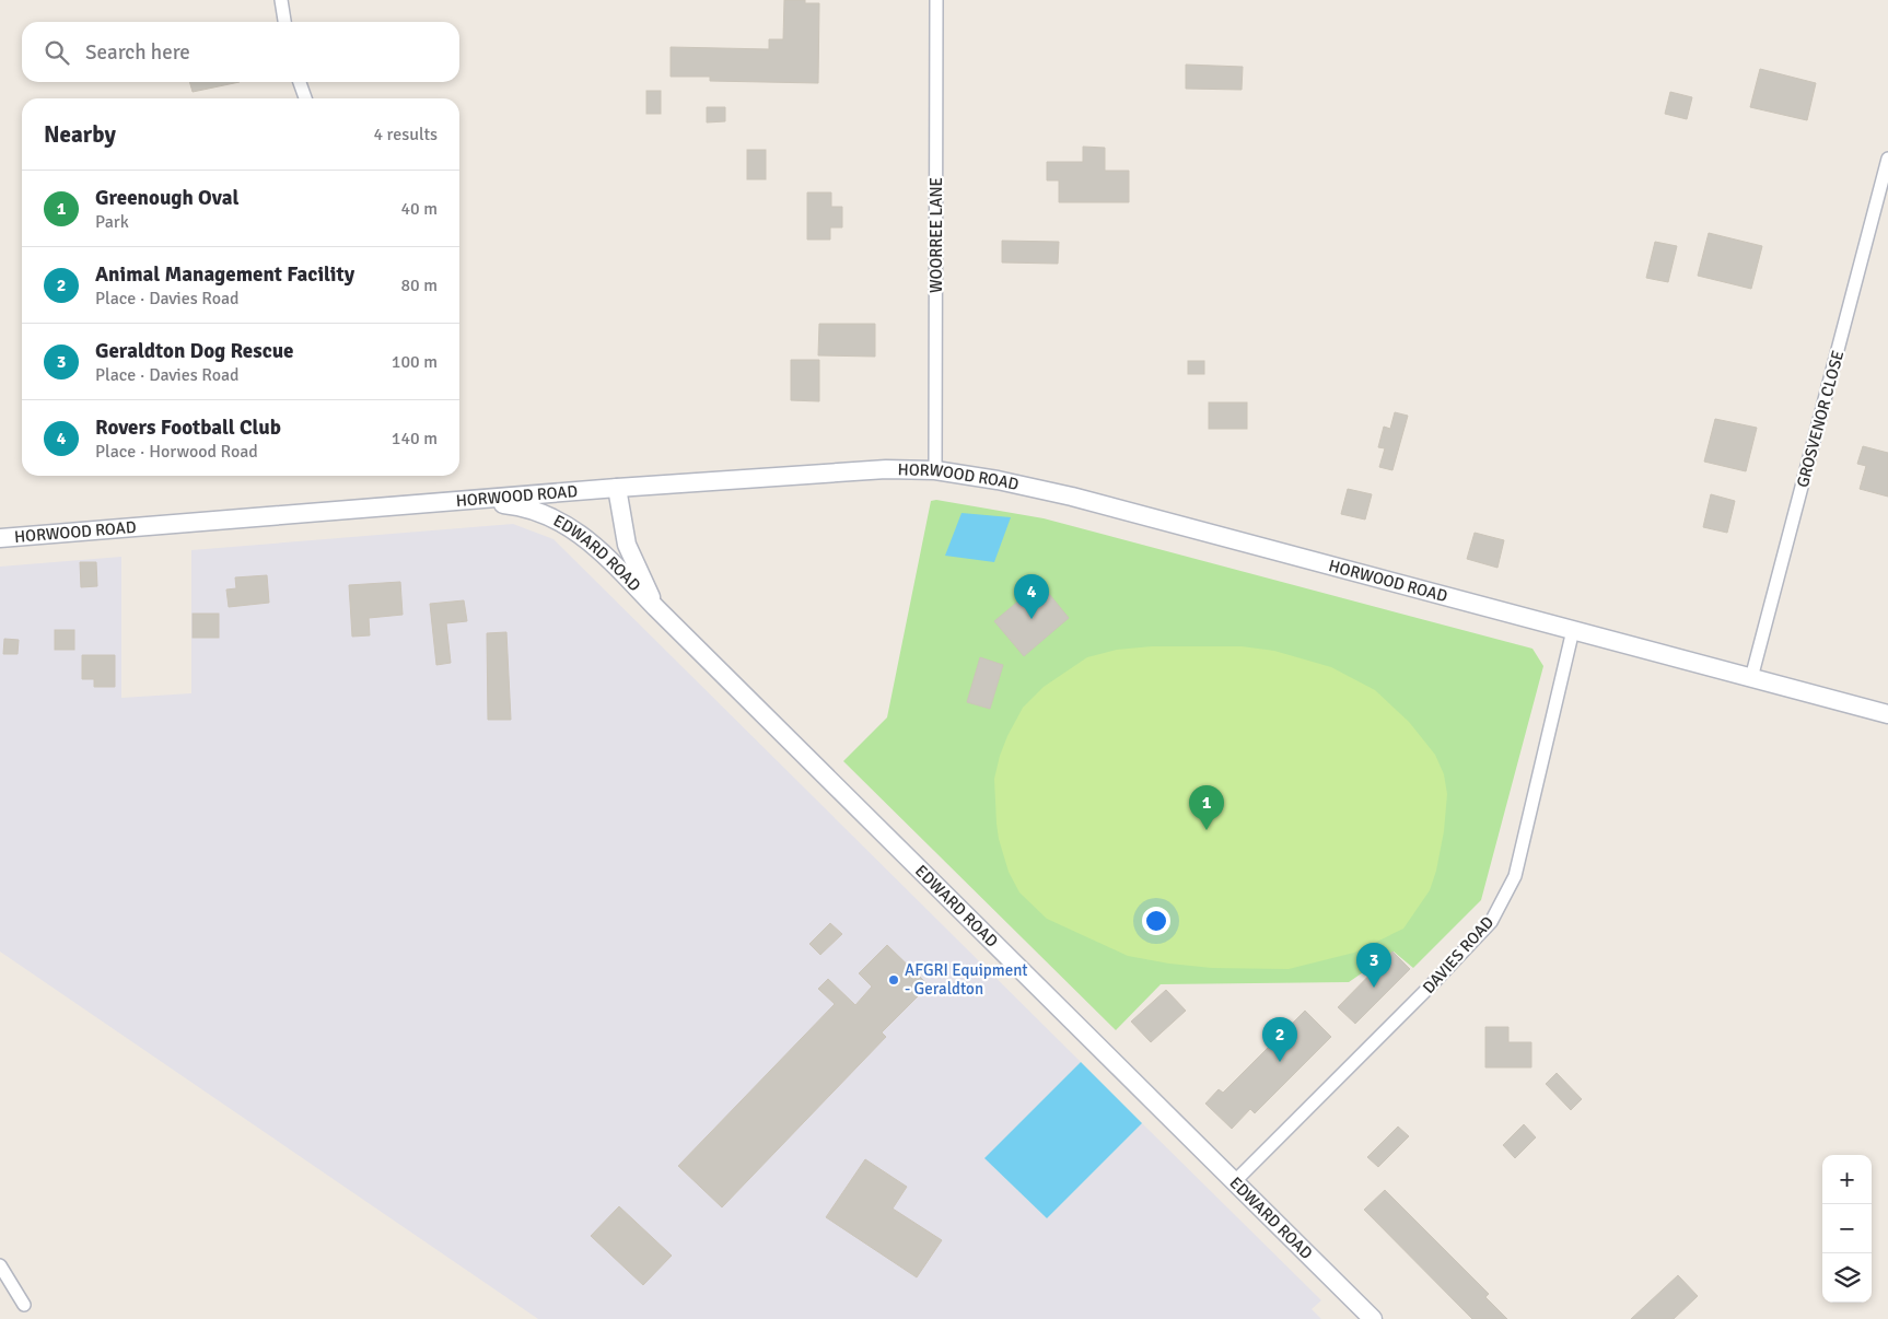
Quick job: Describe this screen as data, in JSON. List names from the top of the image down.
{
  "streets": {
    "main road": ["HORWOOD ROAD", "EDWARD ROAD"],
    "street": ["WOORREE LANE", "GROSVENOR CLOSE", "DAVIES ROAD"]
  },
  "crossings": [
    ["WOORREE LANE", "HORWOOD ROAD"],
    ["GROSVENOR CLOSE", "HORWOOD ROAD"],
    ["HORWOOD ROAD", "EDWARD ROAD"],
    ["HORWOOD ROAD", "DAVIES ROAD"],
    ["EDWARD ROAD", "DAVIES ROAD"]
  ],
  "places": ["AFGRI Equipment - Geraldton"],
  "page": {
    "search": "Search here",
    "heading": ["Nearby", "4 results"],
    "list": [
      {
        "mark": "1",
        "name": "Greenough Oval",
        "note": "Park",
        "value": "40 m"
      },
      {
        "mark": "2",
        "name": "Animal Management Facility",
        "note": "Place · Davies Road",
        "value": "80 m"
      },
      {
        "mark": "3",
        "name": "Geraldton Dog Rescue",
        "note": "Place · Davies Road",
        "value": "100 m"
      },
      {
        "mark": "4",
        "name": "Rovers Football Club",
        "note": "Place · Horwood Road",
        "value": "140 m"
      }
    ],
    "pins": [
      "4",
      "1",
      "3",
      "2"
    ],
    "map_buttons": ["+", "−"]
  }
}
